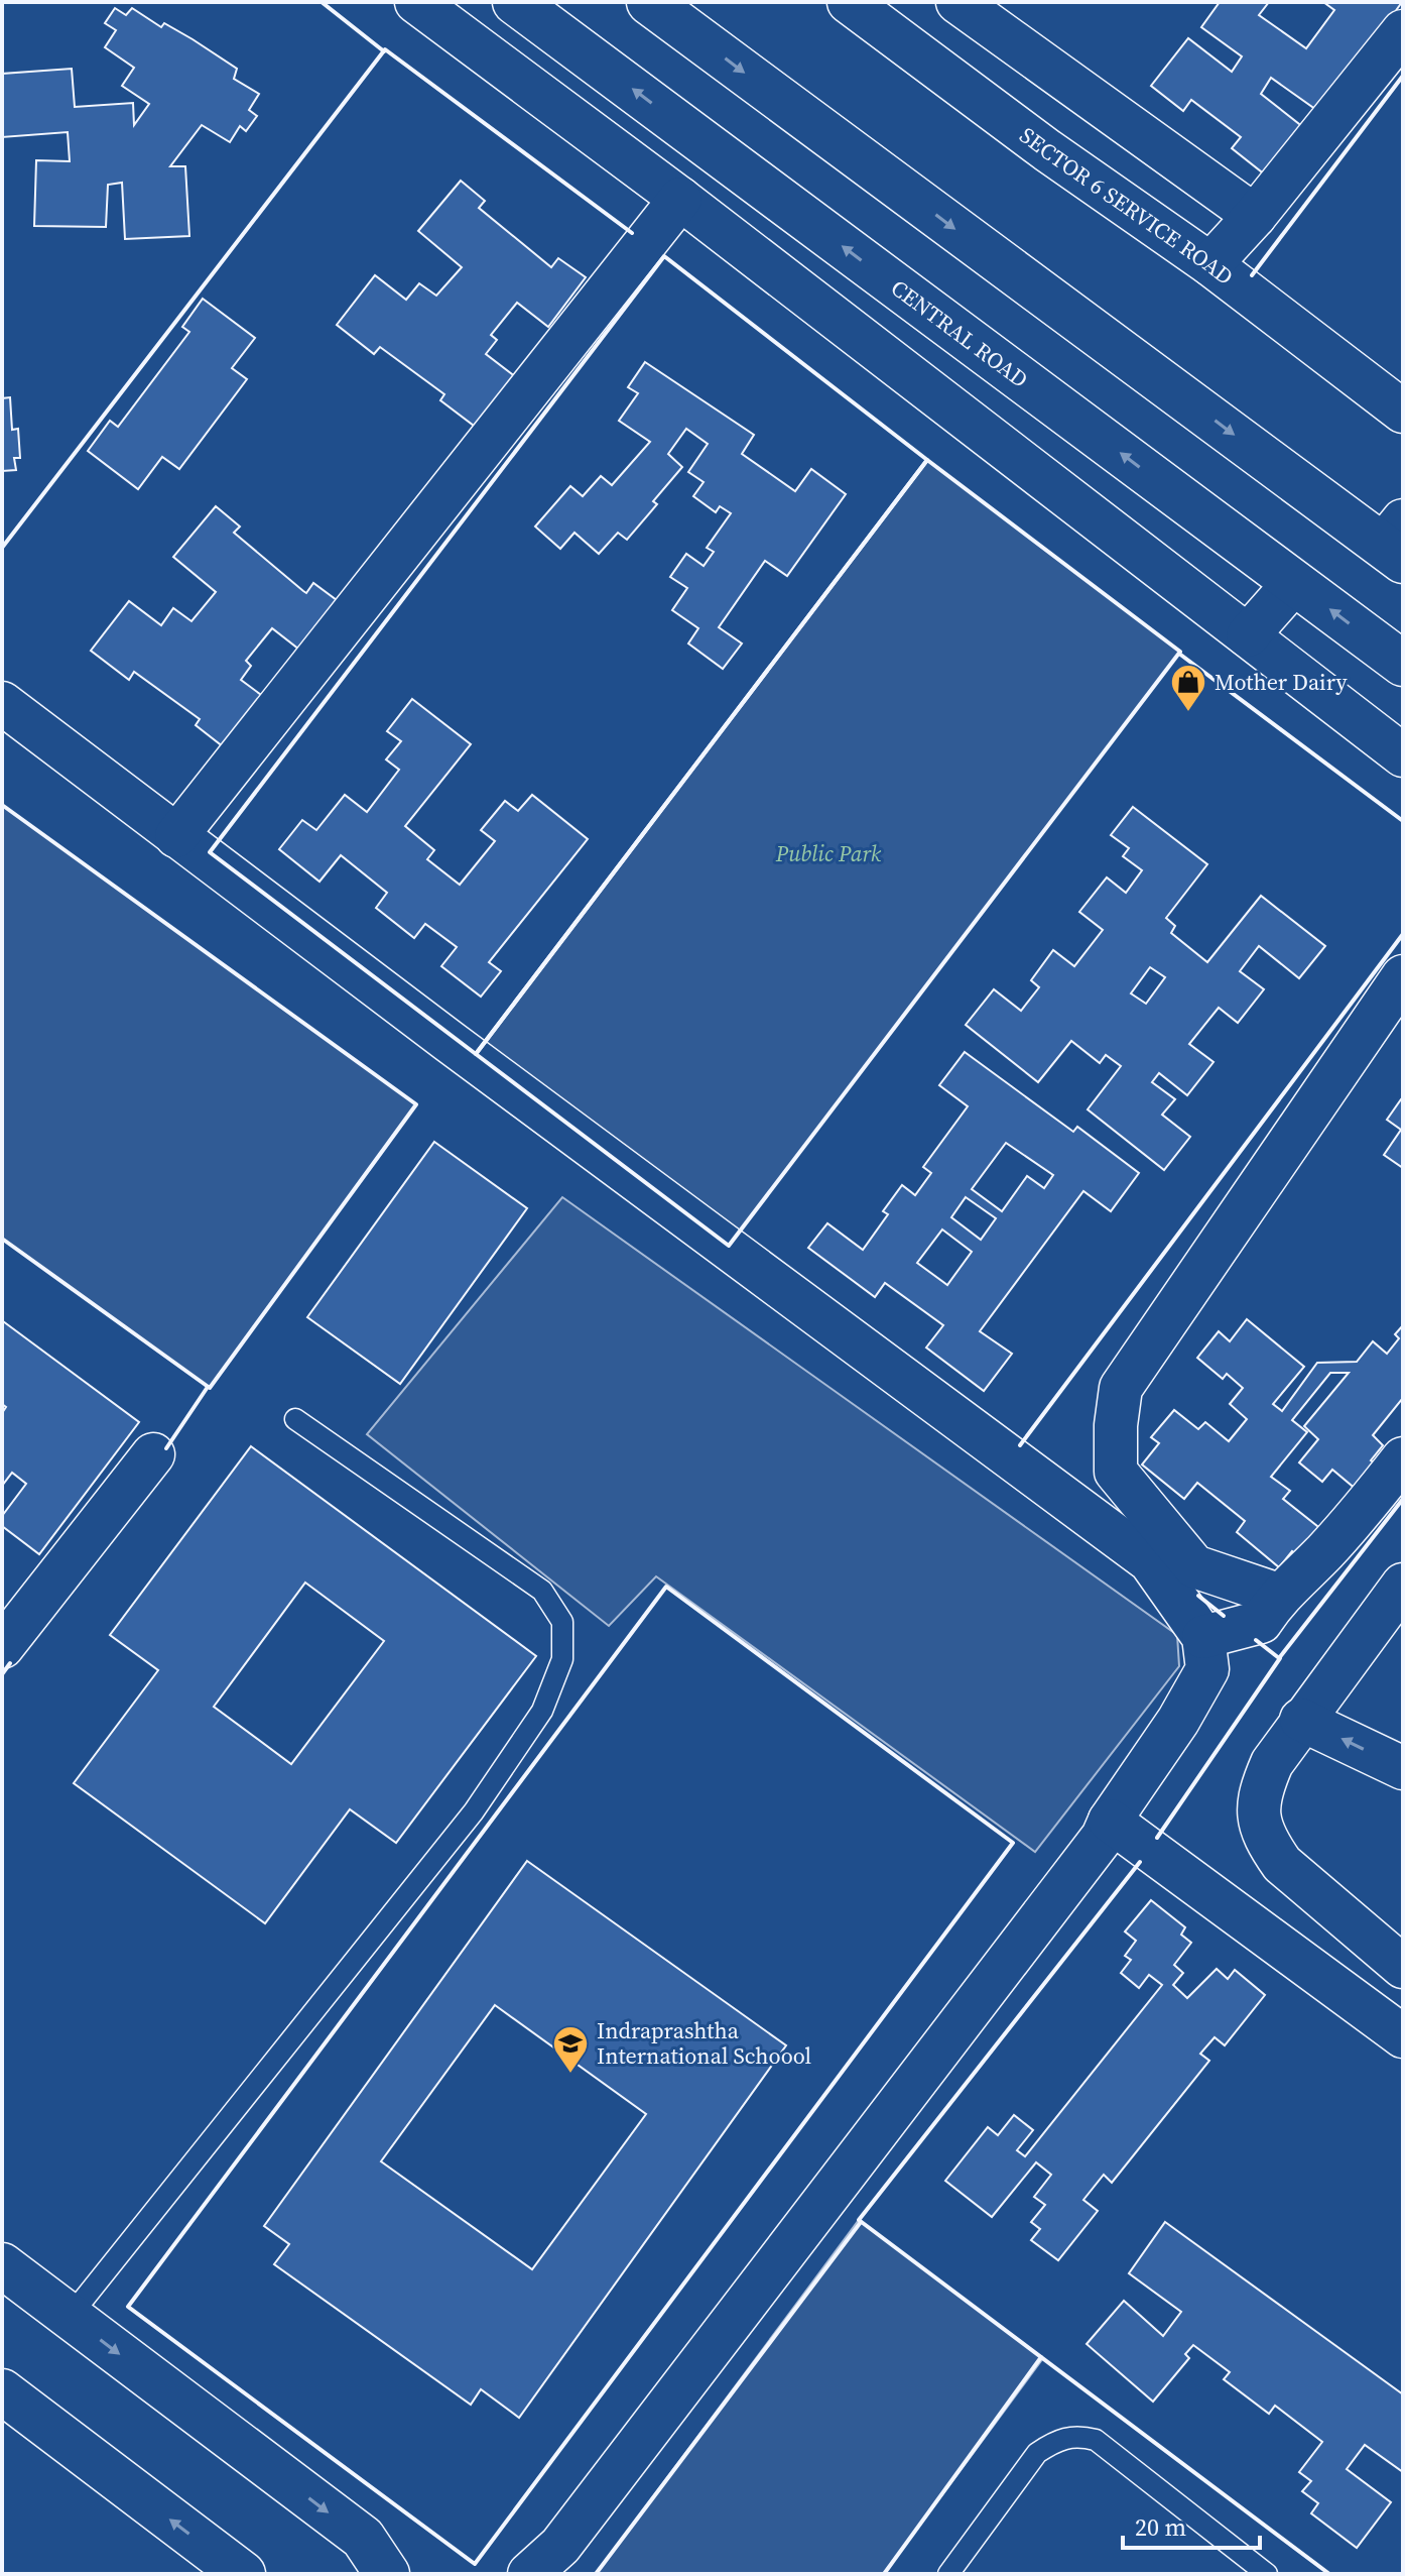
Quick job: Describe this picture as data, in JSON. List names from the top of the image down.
{
  "streets": {
    "main road": ["CENTRAL ROAD"],
    "street": ["SECTOR 6 SERVICE ROAD"]
  },
  "parks": ["Public Park"],
  "places": {
    "shop": ["Mother Dairy"],
    "school or university": ["Indraprashtha International Schoool"]
  },
  "scale_bar": "20 m"
}
